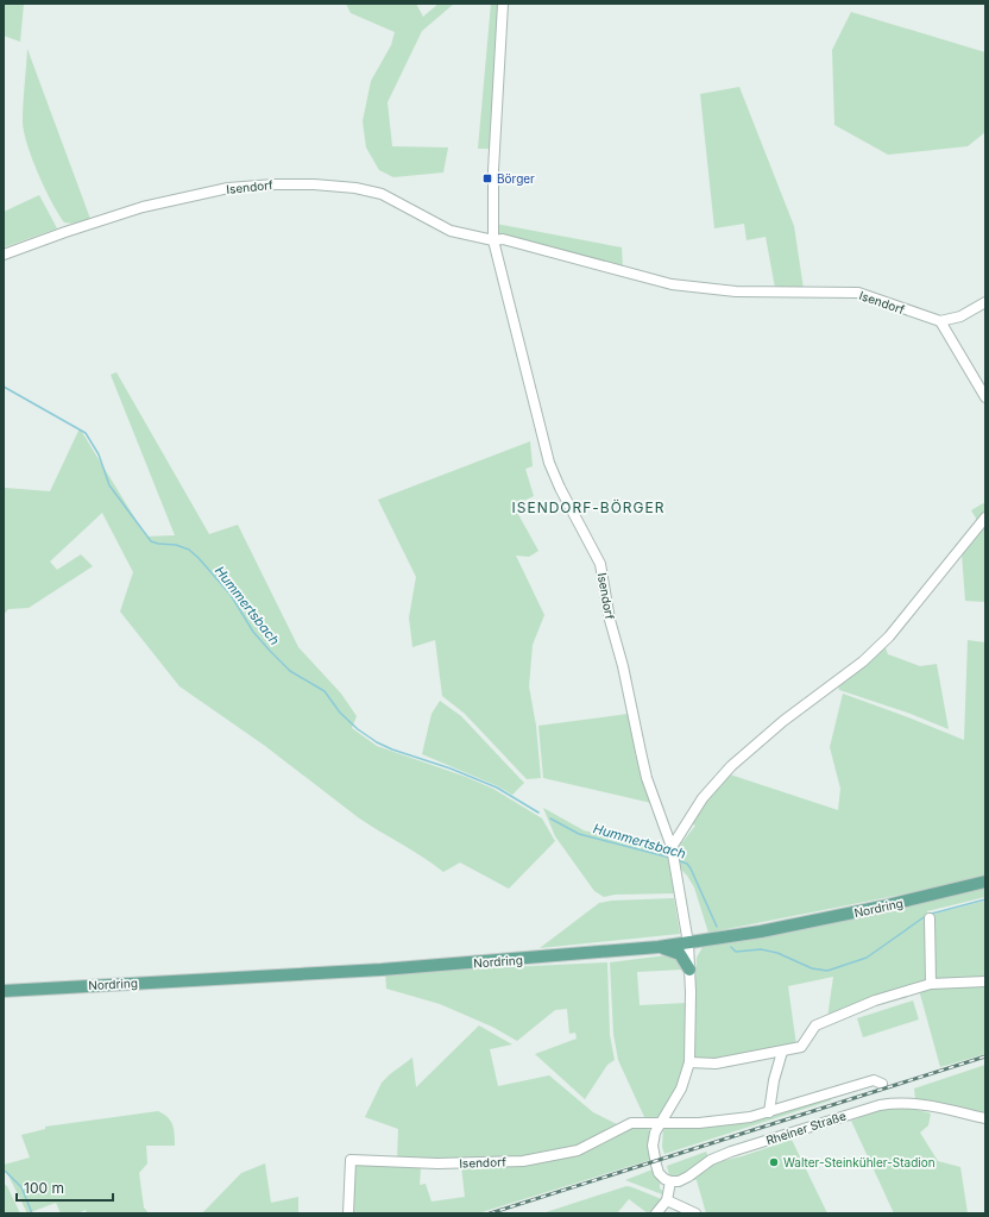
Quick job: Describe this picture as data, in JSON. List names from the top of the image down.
{
  "streets": {
    "main road": ["Nordring"],
    "street": ["Isendorf", "Rheiner Straße"]
  },
  "crossings": [
    ["Isendorf", "Nordring"],
    ["Isendorf", "Rheiner Straße"]
  ],
  "districts": ["ISENDORF-BÖRGER"],
  "water": ["Hummertsbach"],
  "places": {
    "transit": ["Börger"],
    "other": ["Walter-Steinkühler-Stadion"]
  },
  "scale_bar": "100 m"
}
